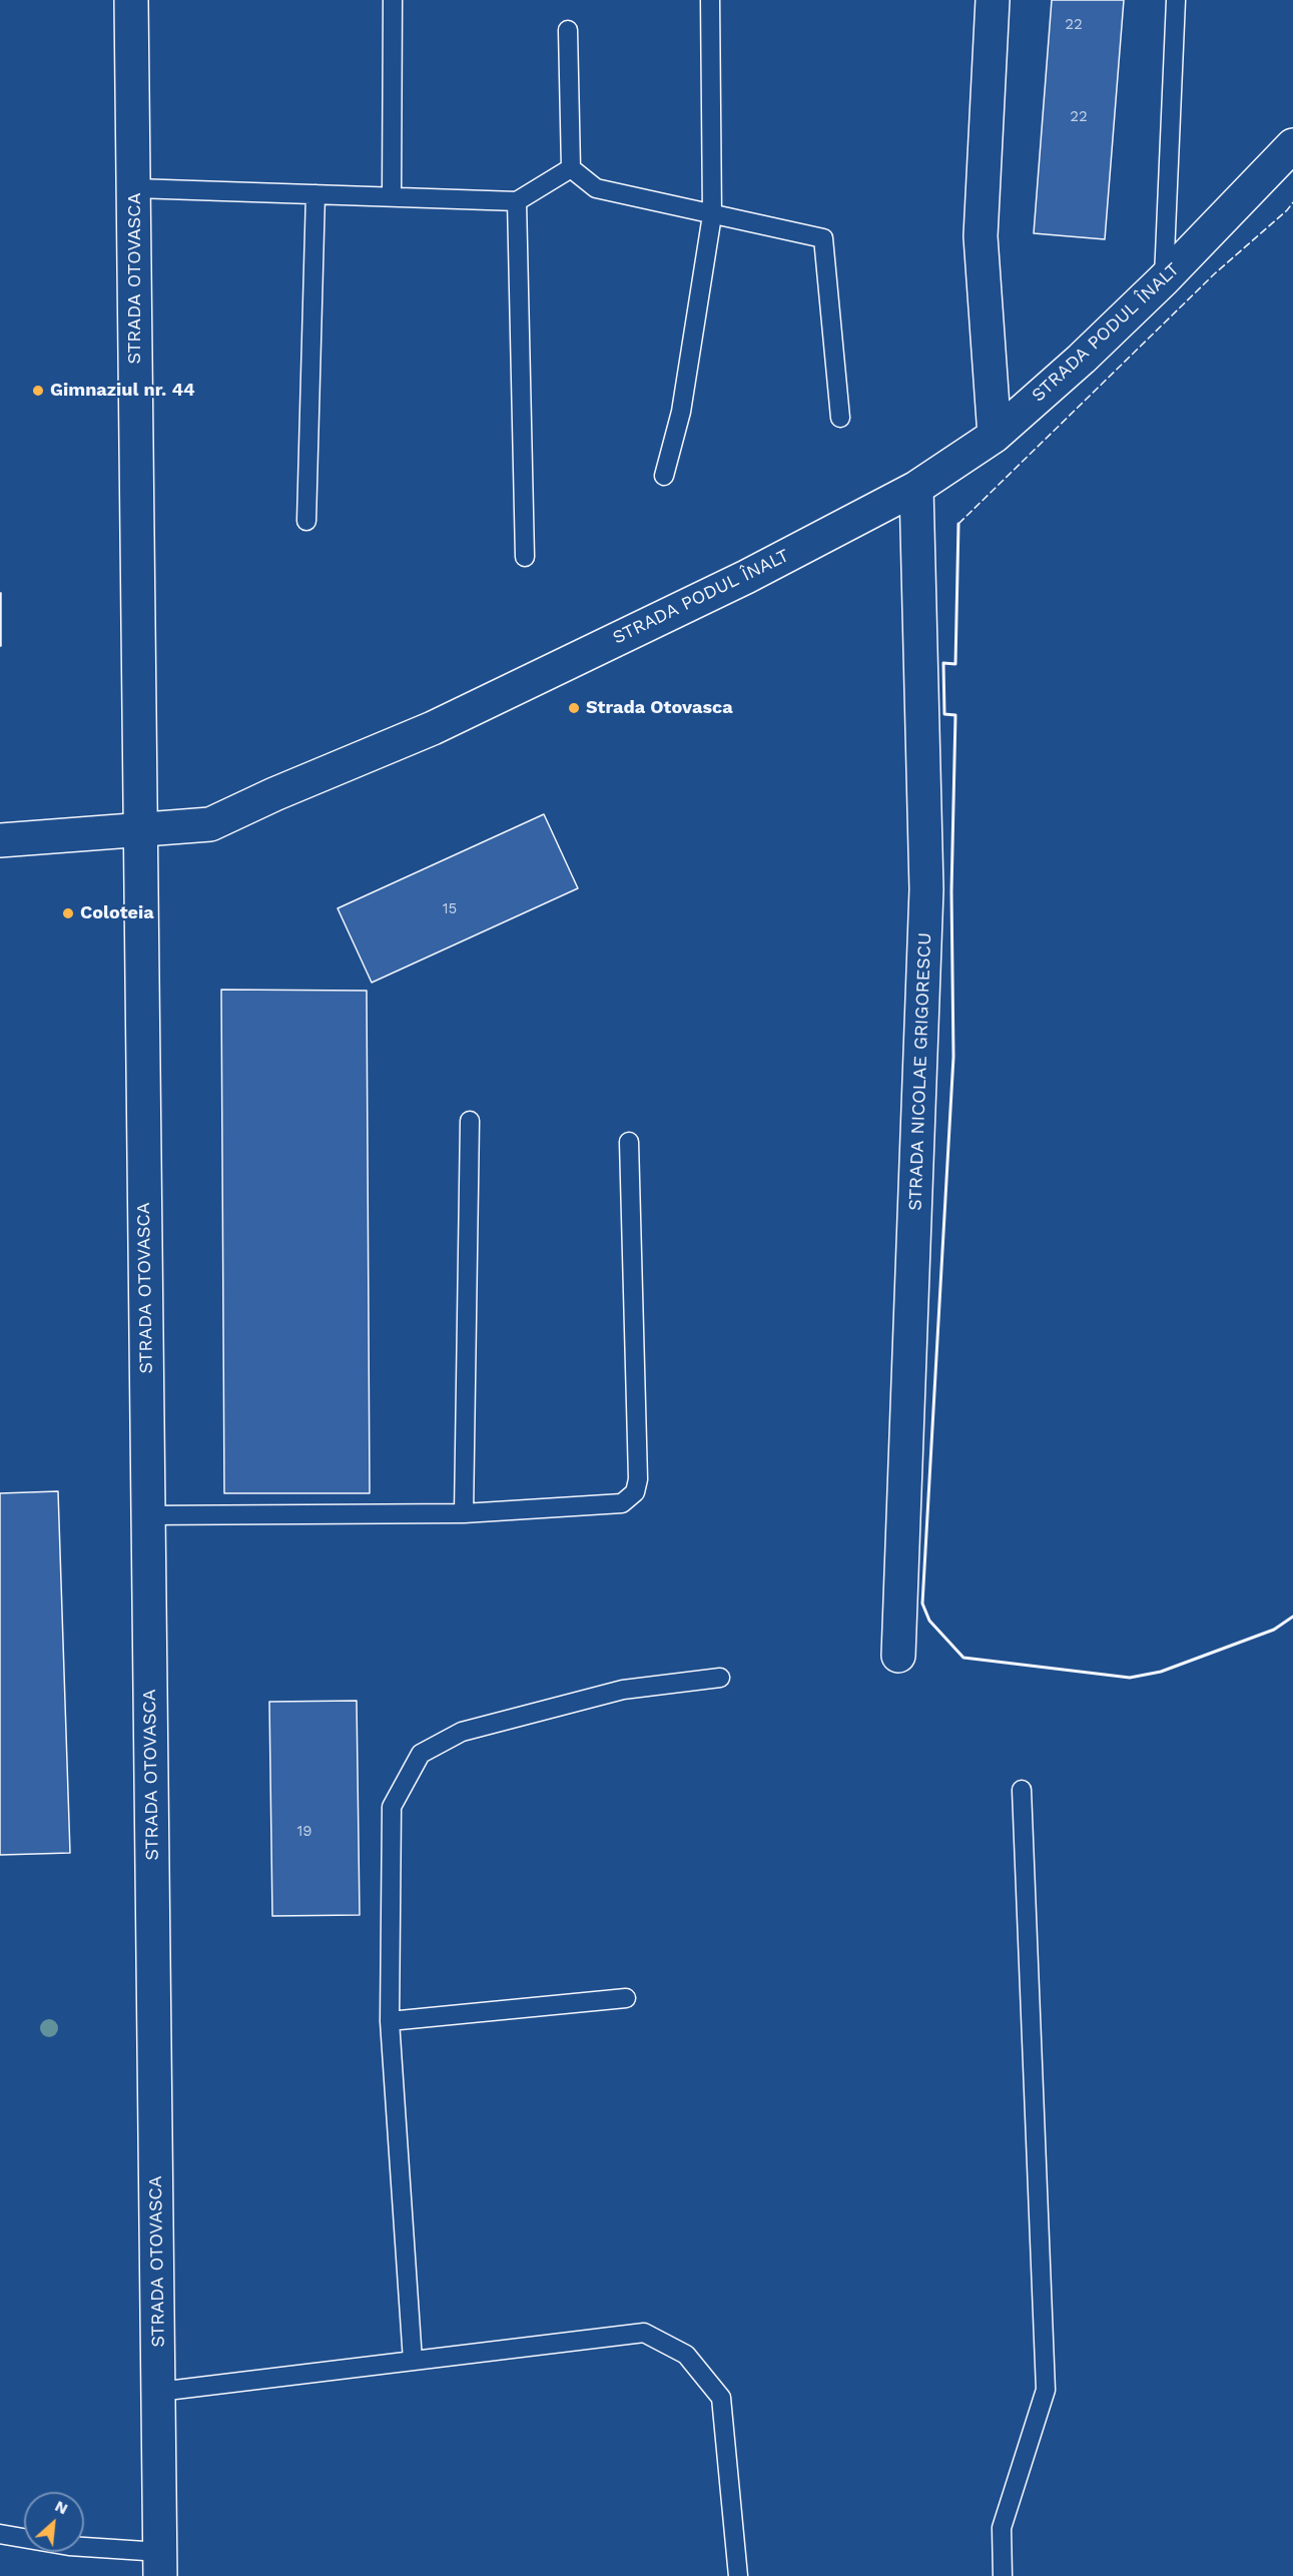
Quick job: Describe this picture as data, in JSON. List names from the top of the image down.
{
  "streets": {
    "street": ["STRADA OTOVASCA", "STRADA PODUL ÎNALT", "STRADA NICOLAE GRIGORESCU"]
  },
  "crossings": [
    ["STRADA OTOVASCA", "STRADA PODUL ÎNALT"],
    ["STRADA PODUL ÎNALT", "STRADA NICOLAE GRIGORESCU"]
  ],
  "places": ["Gimnaziul nr. 44", "Strada Otovasca", "Coloteia"],
  "house_numbers": [
    "22",
    "22",
    "15",
    "19"
  ],
  "north": "top right"
}
